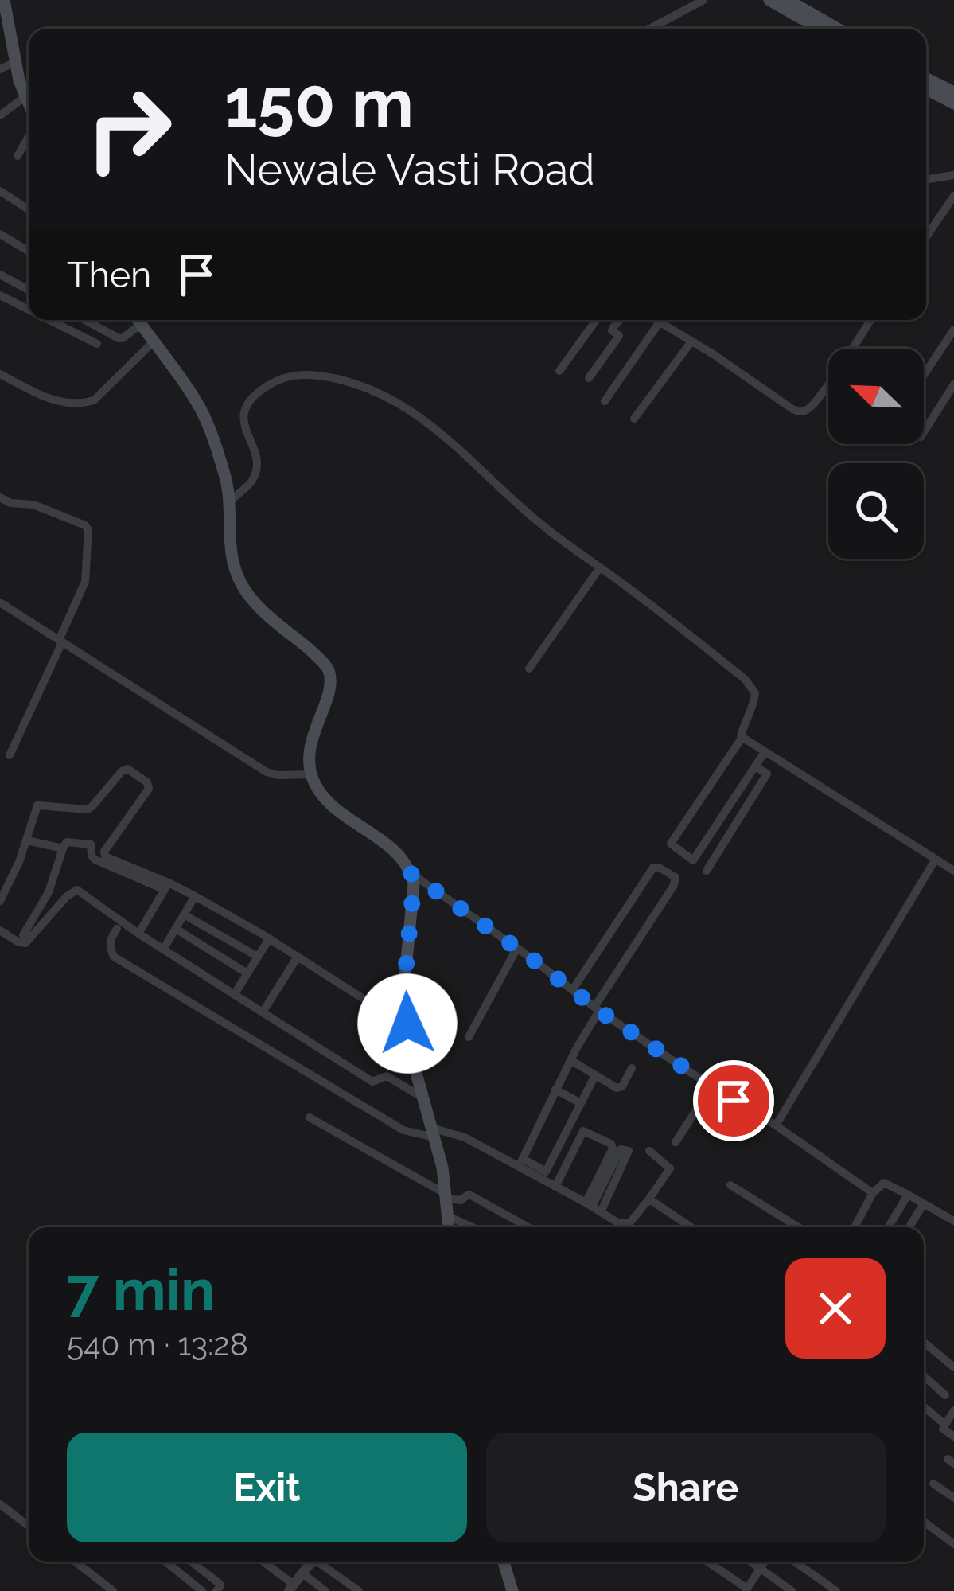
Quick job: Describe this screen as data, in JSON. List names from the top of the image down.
{
  "north": "top left",
  "page": {
    "turn": ["150 m", "Newale Vasti Road"],
    "then": "Then",
    "heading": ["7 min", "540 m · 13:28"],
    "buttons": ["Exit", "Share"]
  }
}
